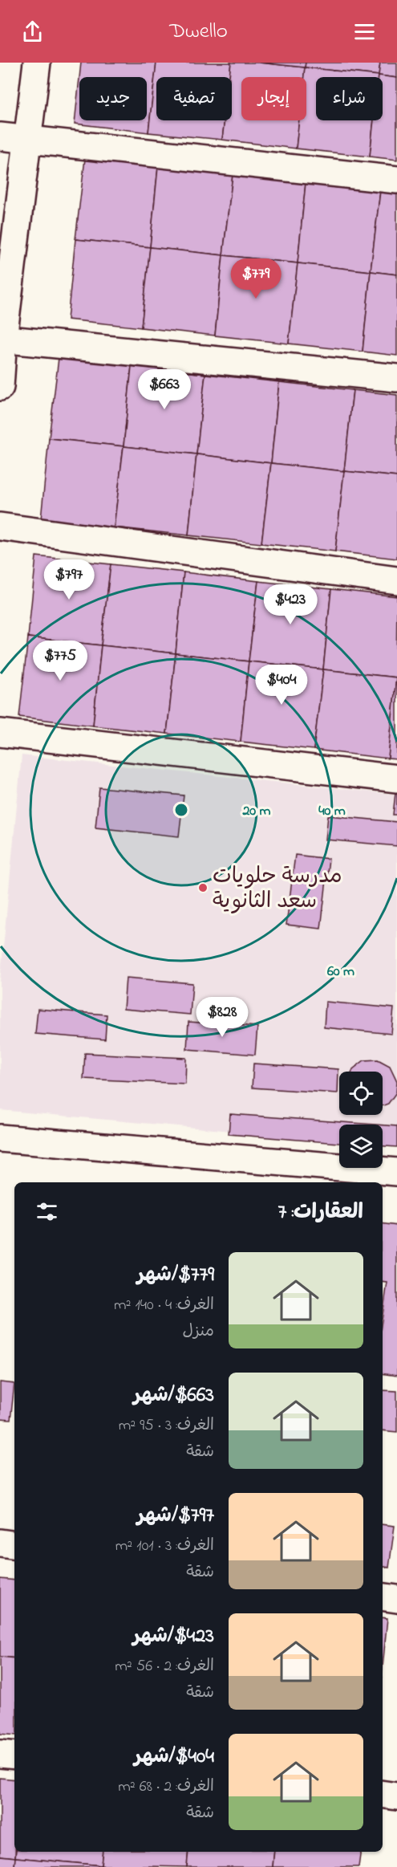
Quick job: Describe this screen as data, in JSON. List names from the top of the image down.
{
  "places": ["مدرسة حلويات سعد الثانوية"],
  "page": {
    "header": "Dwello",
    "chip": [
      "شراء",
      "إيجار",
      "تصفية",
      "جديد"
    ],
    "price": [
      "$779",
      "$663",
      "$797",
      "$423",
      "$775",
      "$404",
      "$828"
    ],
    "heading": "العقارات: 7",
    "list": [
      {
        "name": "$779/شهر",
        "note": "الغرف: 4 · 140 m² · منزل"
      },
      {
        "name": "$663/شهر",
        "note": "الغرف: 3 · 95 m² · شقة"
      },
      {
        "name": "$797/شهر",
        "note": "الغرف: 3 · 101 m² · شقة"
      },
      {
        "name": "$423/شهر",
        "note": "الغرف: 2 · 56 m² · شقة"
      },
      {
        "name": "$404/شهر",
        "note": "الغرف: 2 · 68 m² · شقة"
      }
    ]
  },
  "rings": ["20 m", "40 m", "60 m"]
}
